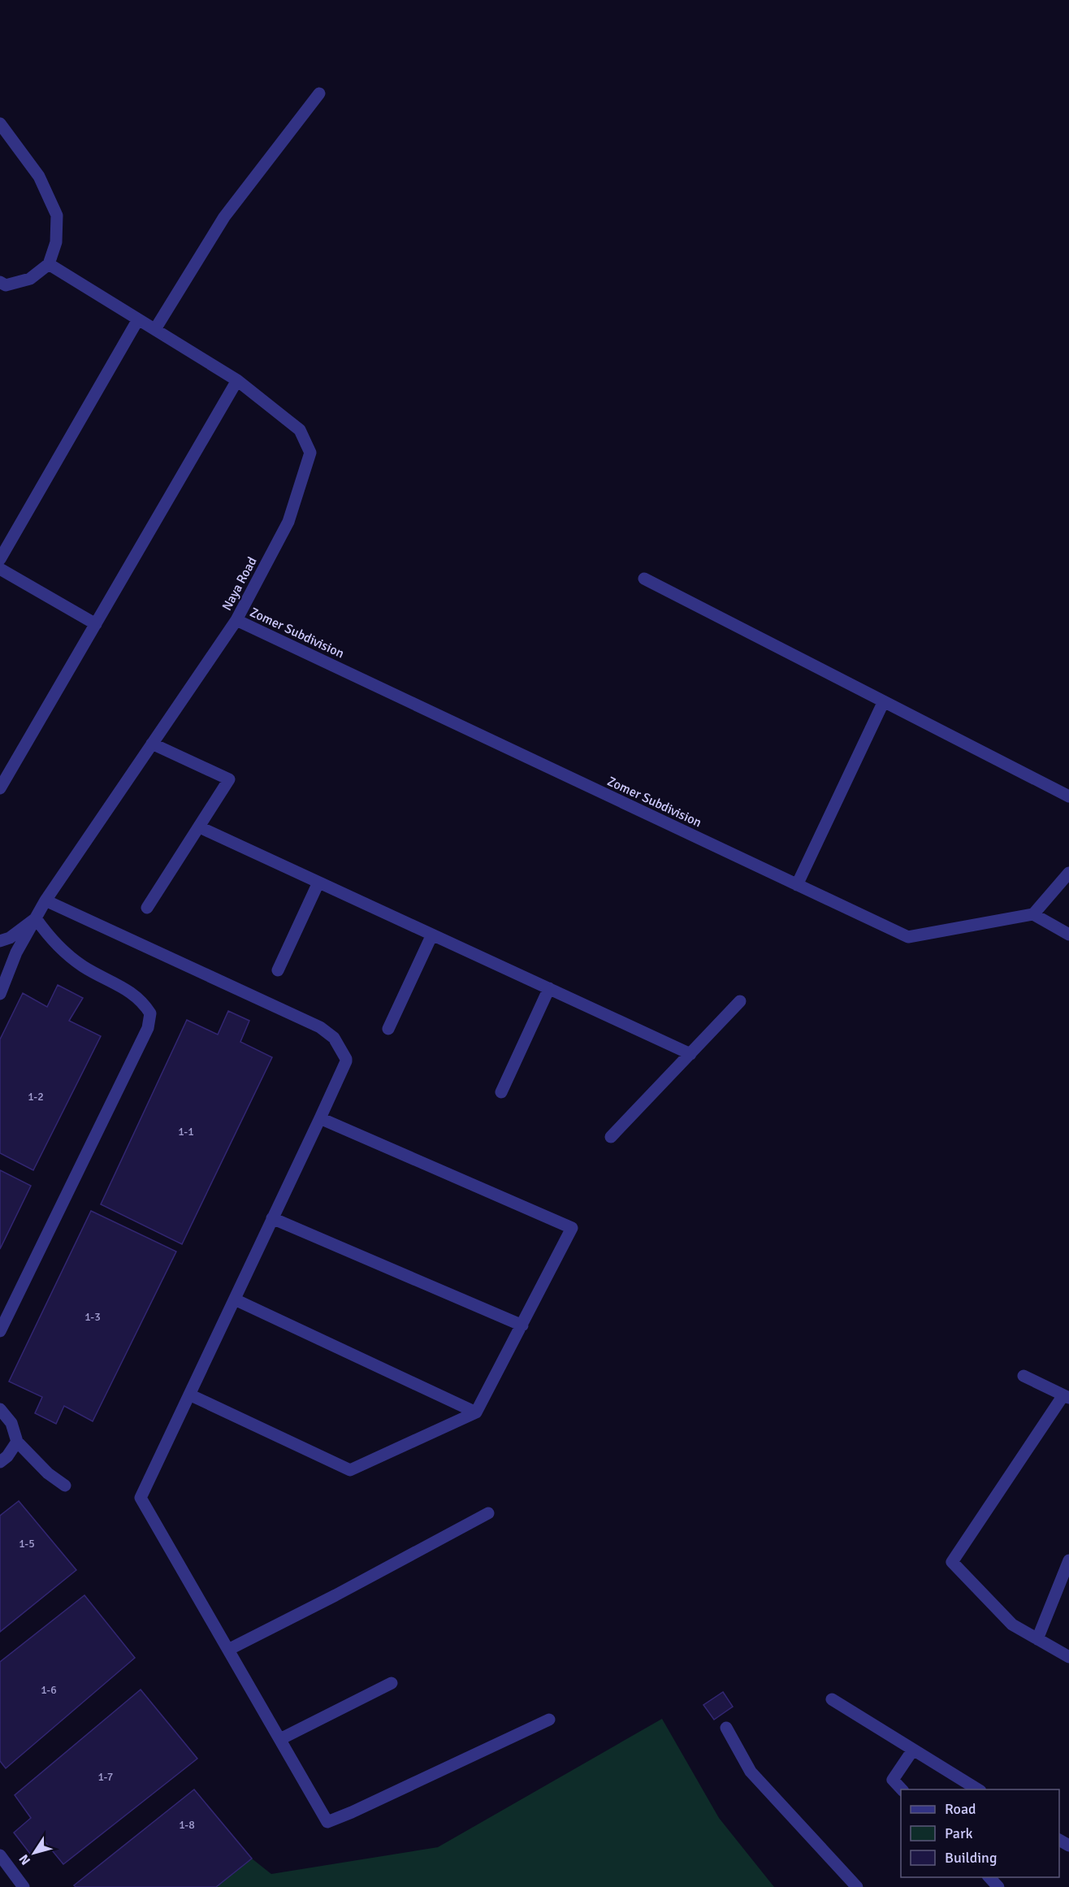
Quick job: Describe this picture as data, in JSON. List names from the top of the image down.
{
  "streets": {
    "street": ["Naya Road", "Zomer Subdivision"]
  },
  "crossings": [
    ["Naya Road", "Zomer Subdivision"]
  ],
  "house_numbers": [
    "1-2",
    "1-1",
    "1-3",
    "1-5",
    "1-6",
    "1-7",
    "1-8"
  ],
  "legend": ["Road", "Park", "Building"],
  "north": "bottom left"
}
